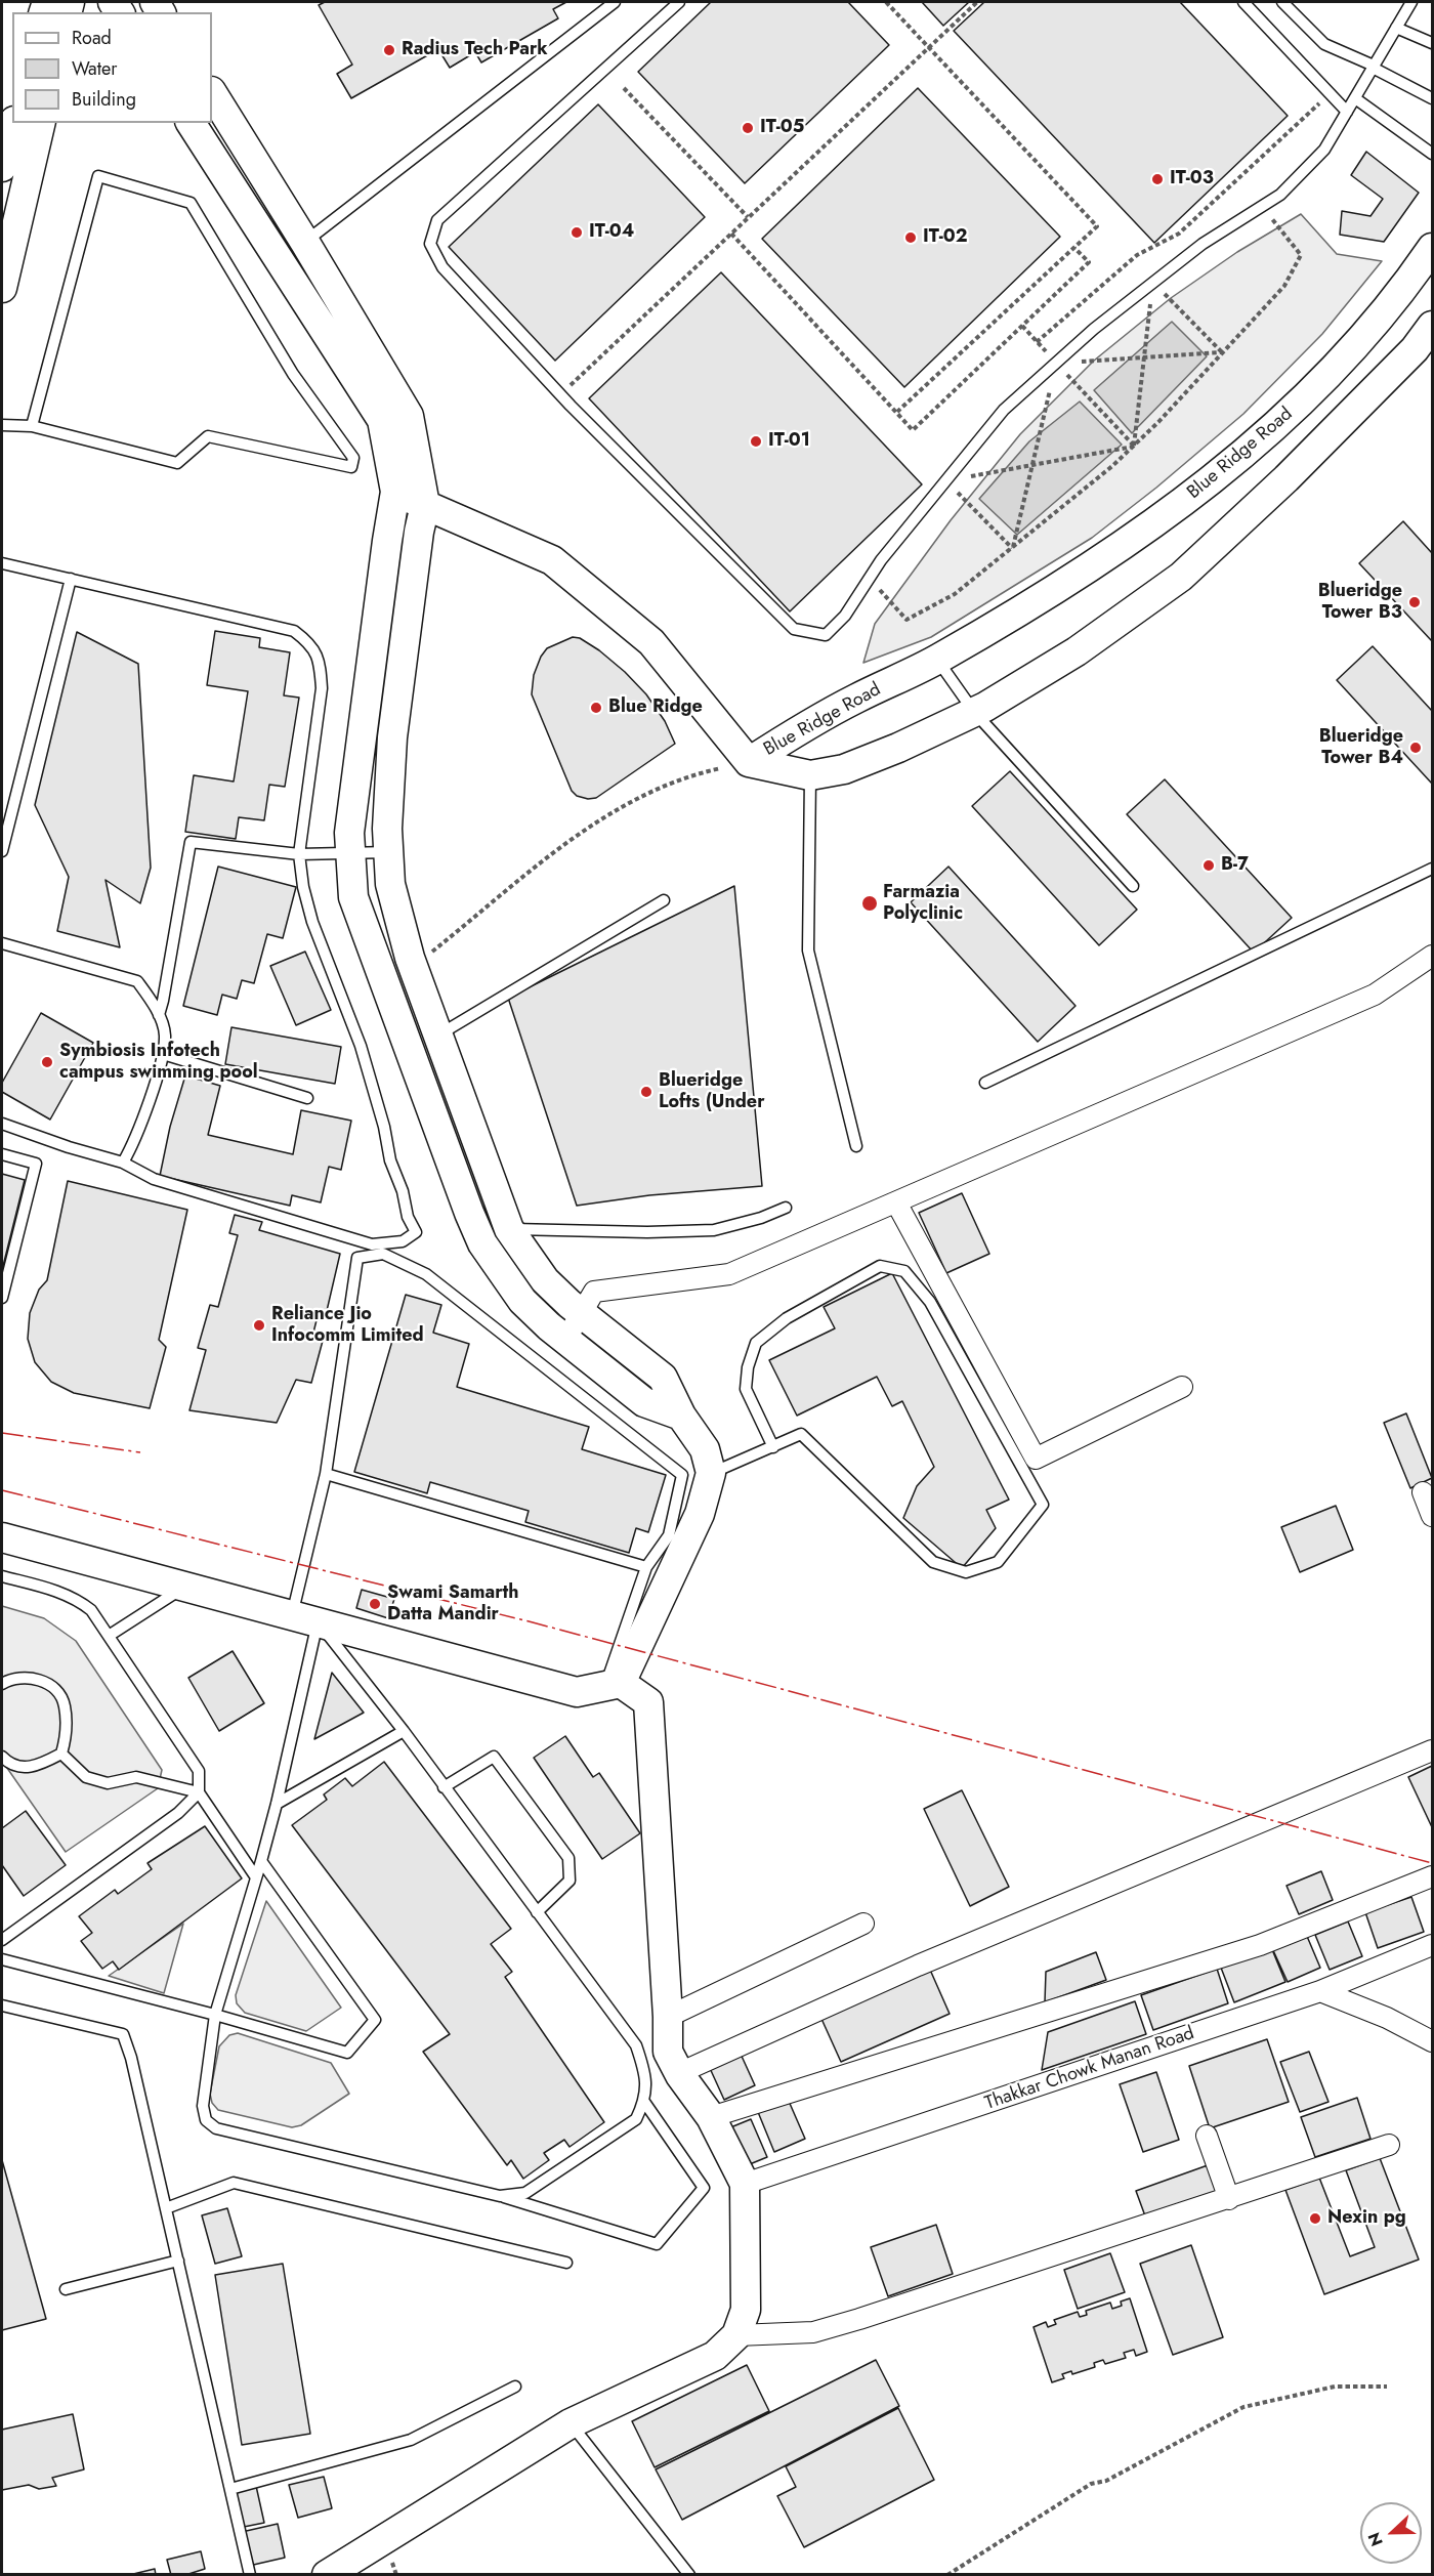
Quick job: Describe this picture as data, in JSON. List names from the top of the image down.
{
  "streets": {
    "street": ["Blue Ridge Road", "Thakkar Chowk Manan Road"]
  },
  "places": [
    "Radius Tech Park",
    "IT-05",
    "IT-03",
    "IT-04",
    "IT-02",
    "IT-01",
    "Blueridge Tower B3",
    "Blue Ridge",
    "Blueridge Tower B4",
    "B-7",
    "Farmazia Polyclinic",
    "Symbiosis Infotech campus swimming pool",
    "Blueridge Lofts (Under",
    "Reliance Jio Infocomm Limited",
    "Swami Samarth Datta Mandir",
    "Nexin pg"
  ],
  "legend": ["Road", "Water", "Building"],
  "north": "left"
}
